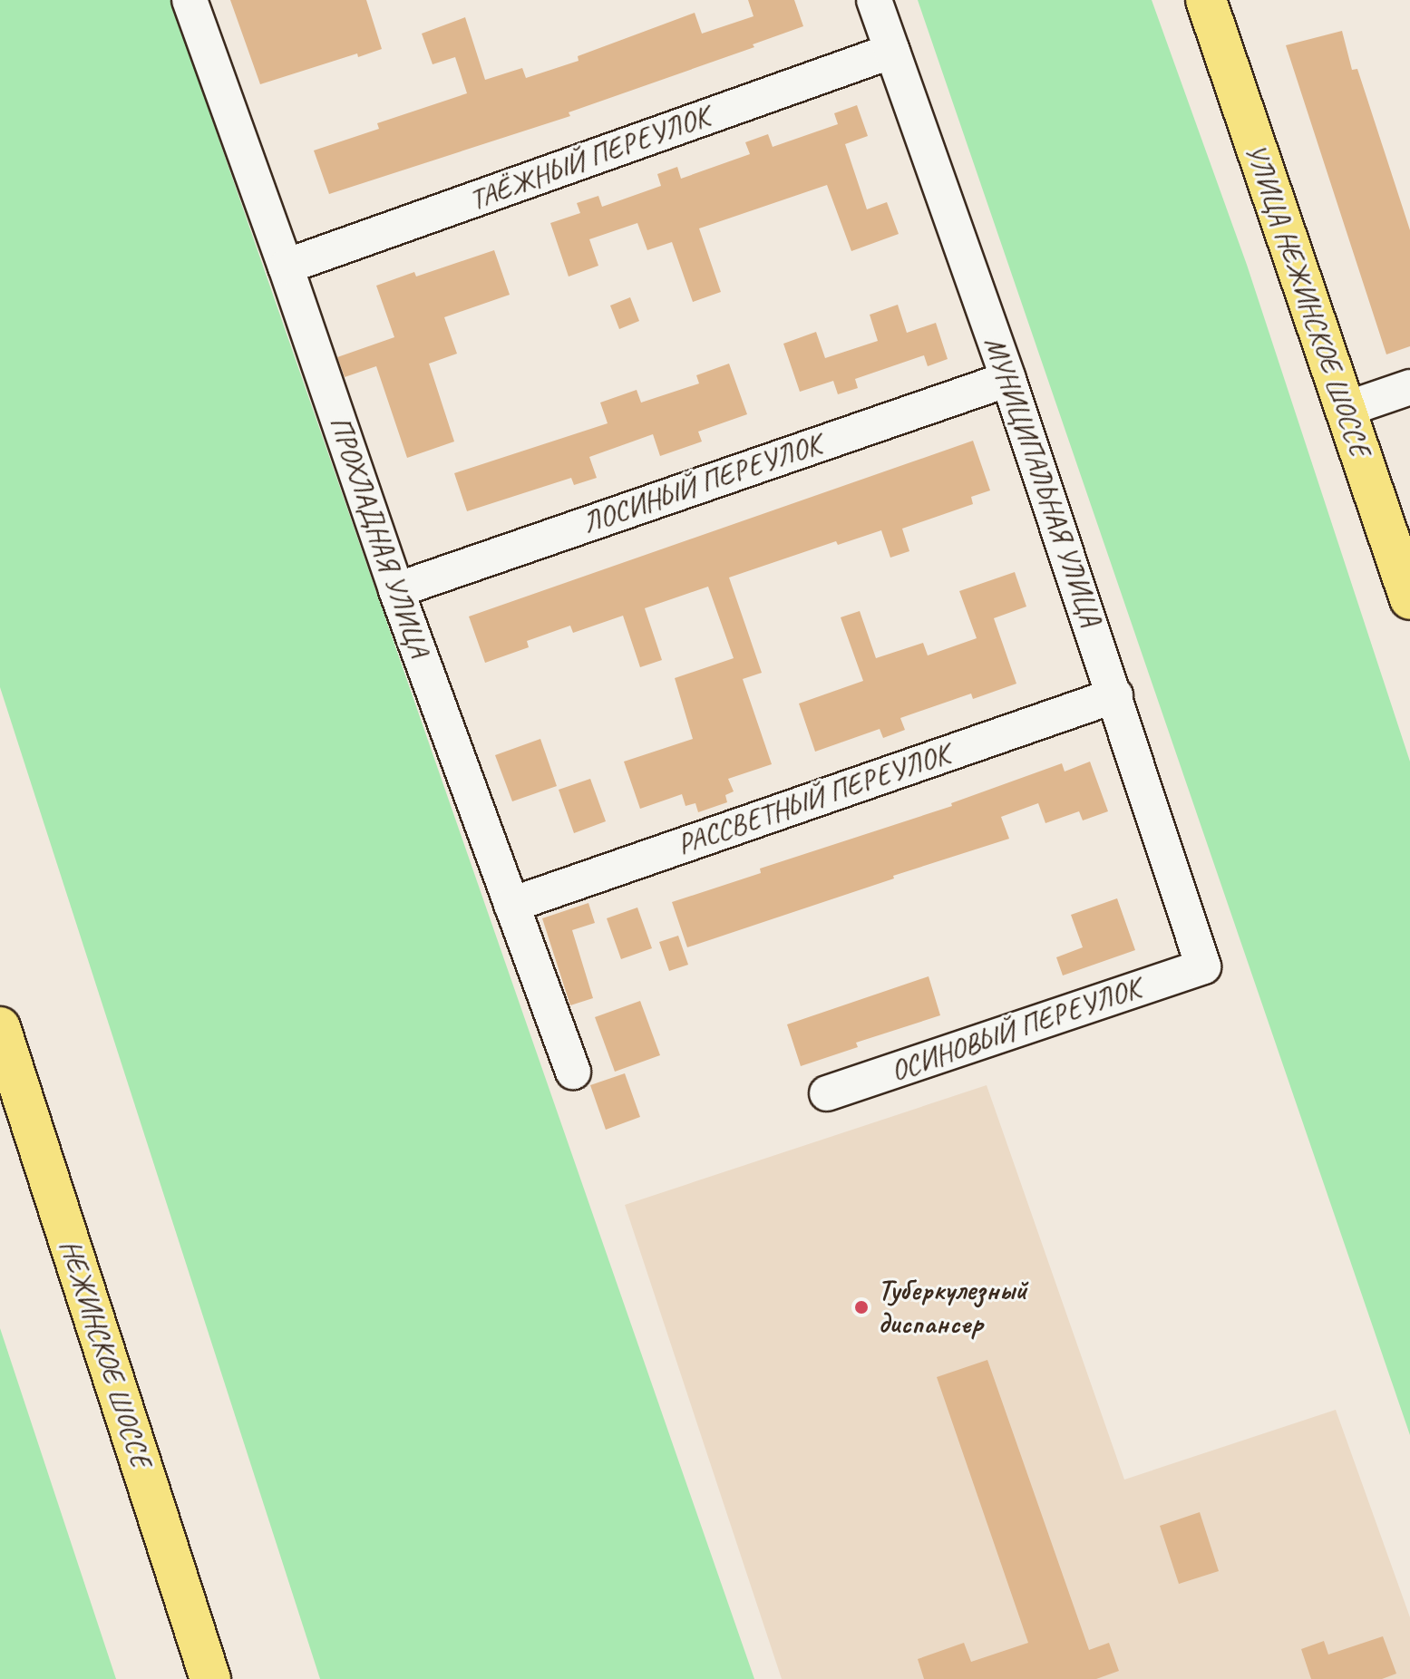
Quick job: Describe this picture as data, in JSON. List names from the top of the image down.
{
  "streets": {
    "main road": ["УЛИЦА НЕЖИНСКОЕ ШОССЕ", "НЕЖИНСКОЕ ШОССЕ"],
    "street": [
      "ТАЁЖНЫЙ ПЕРЕУЛОК",
      "МУНИЦИПАЛЬНАЯ УЛИЦА",
      "ЛОСИНЫЙ ПЕРЕУЛОК",
      "ПРОХЛАДНАЯ УЛИЦА",
      "РАССВЕТНЫЙ ПЕРЕУЛОК",
      "ОСИНОВЫЙ ПЕРЕУЛОК"
    ]
  },
  "crossings": [
    ["ТАЁЖНЫЙ ПЕРЕУЛОК", "МУНИЦИПАЛЬНАЯ УЛИЦА"],
    ["ТАЁЖНЫЙ ПЕРЕУЛОК", "ПРОХЛАДНАЯ УЛИЦА"],
    ["МУНИЦИПАЛЬНАЯ УЛИЦА", "ЛОСИНЫЙ ПЕРЕУЛОК"],
    ["МУНИЦИПАЛЬНАЯ УЛИЦА", "РАССВЕТНЫЙ ПЕРЕУЛОК"],
    ["МУНИЦИПАЛЬНАЯ УЛИЦА", "ОСИНОВЫЙ ПЕРЕУЛОК"],
    ["ЛОСИНЫЙ ПЕРЕУЛОК", "ПРОХЛАДНАЯ УЛИЦА"],
    ["ПРОХЛАДНАЯ УЛИЦА", "РАССВЕТНЫЙ ПЕРЕУЛОК"]
  ],
  "places": ["Туберкулезный диспансер"]
}
